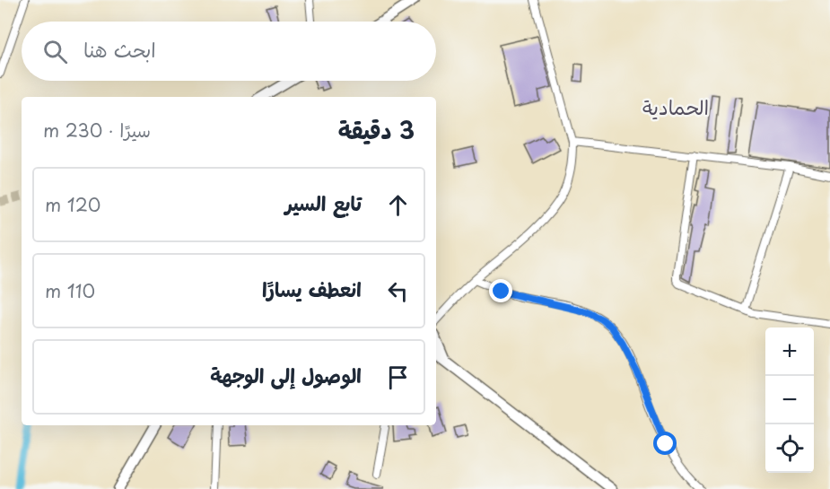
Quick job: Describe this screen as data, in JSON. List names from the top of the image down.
{
  "districts": ["الحمادية"],
  "page": {
    "search": "ابحث هنا",
    "heading": ["3 دقيقة", "سيرًا · 230 m"],
    "list": [
      ["تابع السير", "120 m"],
      ["انعطف يسارًا", "110 m"],
      "الوصول إلى الوجهة"
    ],
    "map_buttons": ["+", "−"]
  }
}
